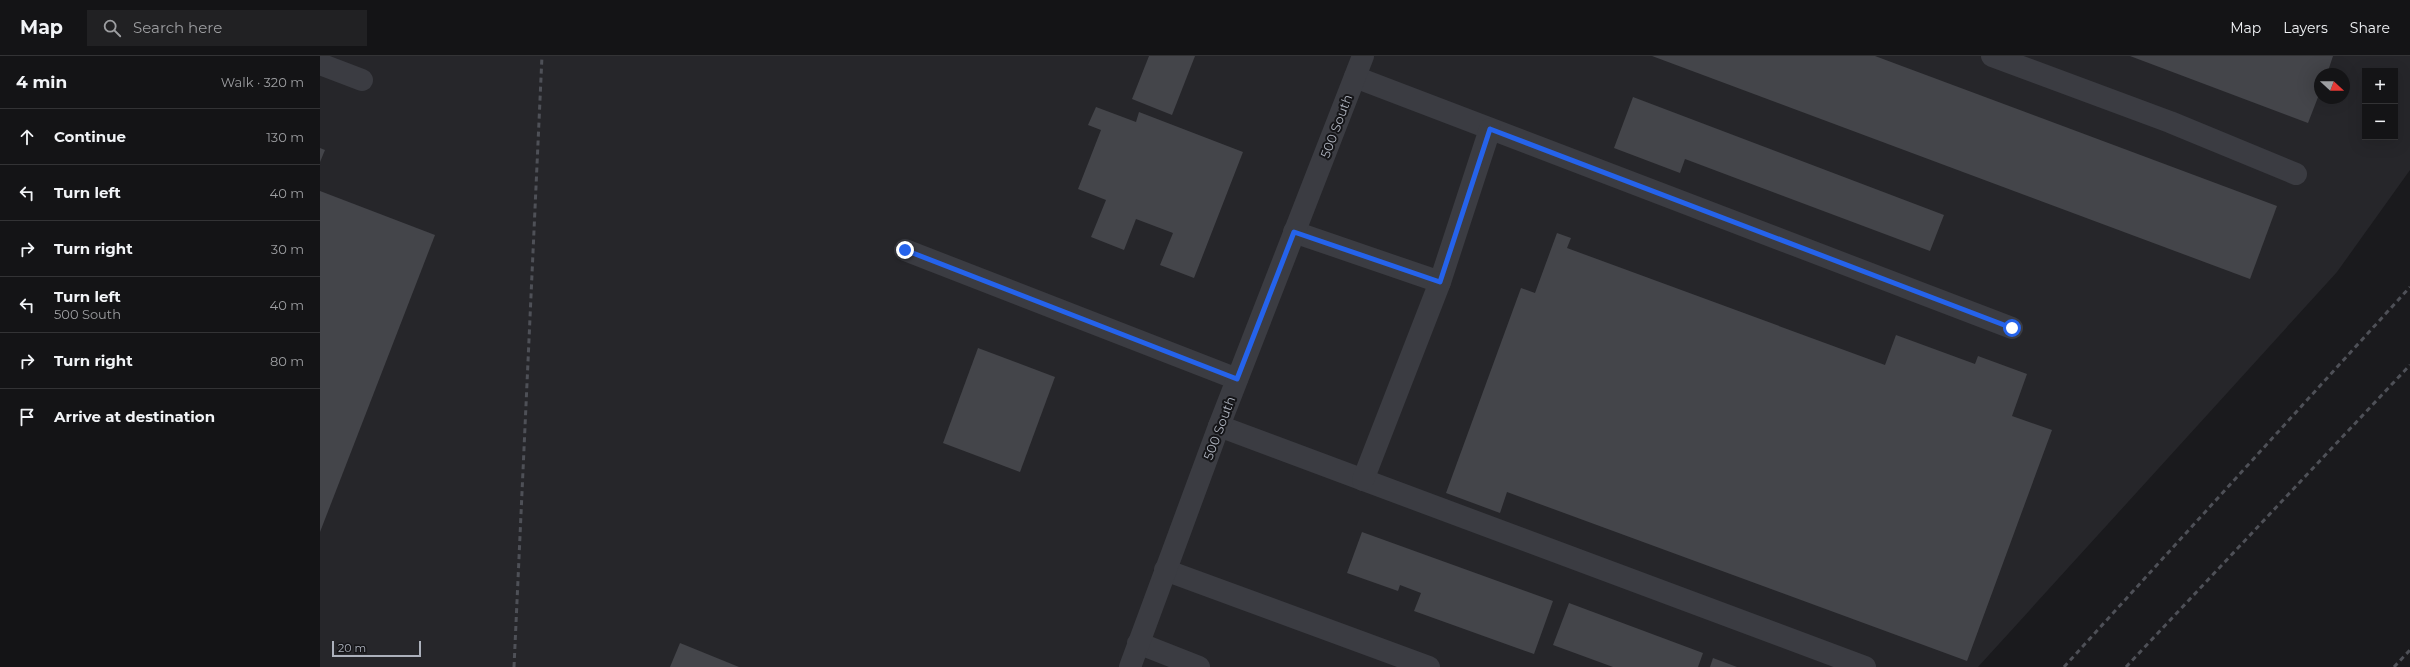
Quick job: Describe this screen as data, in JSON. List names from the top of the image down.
{
  "streets": {
    "street": ["500 South"]
  },
  "scale_bar": "20 m",
  "north": "right",
  "page": {
    "header": "Map",
    "search": "Search here",
    "nav": ["Map", "Layers", "Share"],
    "heading": ["4 min", "Walk · 320 m"],
    "map_buttons": ["+", "−"],
    "list": [
      ["Continue", "130 m"],
      ["Turn left", "40 m"],
      ["Turn right", "30 m"],
      ["Turn left", "500 South", "40 m"],
      ["Turn right", "80 m"],
      "Arrive at destination"
    ],
    "scale": "20 m"
  }
}
